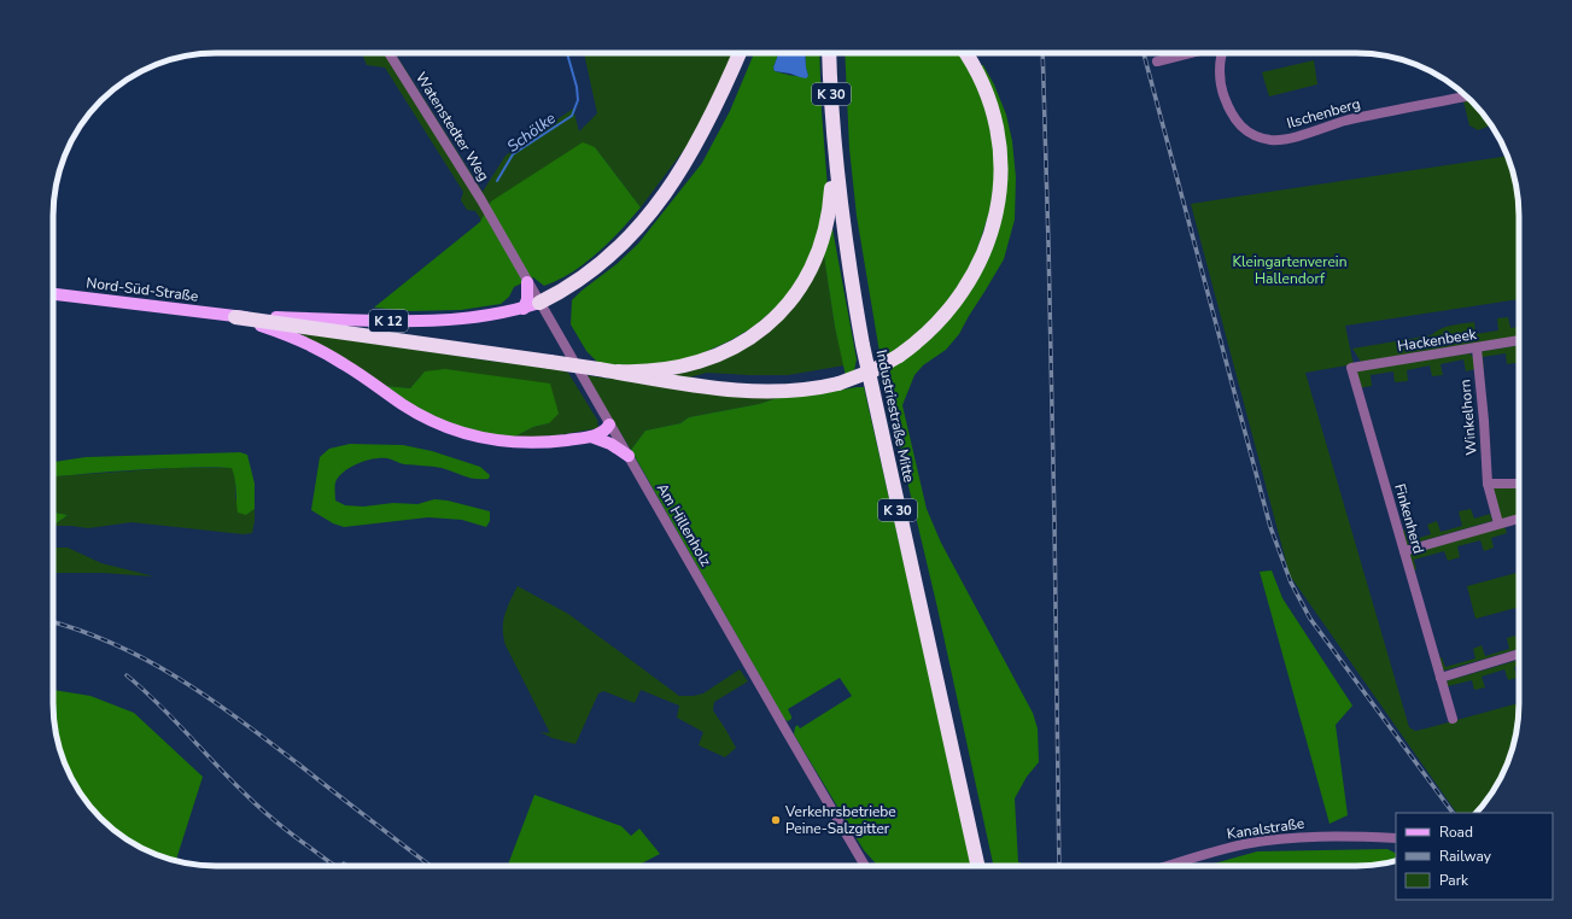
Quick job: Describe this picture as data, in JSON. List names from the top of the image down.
{
  "streets": {
    "highway": ["K 30", "Industriestraße Mitte"],
    "main road": ["Nord-Süd-Straße", "K 12"],
    "street": [
      "Ilschenberg",
      "Watenstedter Weg",
      "Hackenbeek",
      "Winkelhorn",
      "Finkenherd",
      "Am Hillenholz",
      "Kanalstraße"
    ]
  },
  "crossings": [
    ["Watenstedter Weg", "Am Hillenholz"],
    ["Nord-Süd-Straße", "K 12"],
    ["K 12", "Am Hillenholz"],
    ["Hackenbeek", "Winkelhorn"],
    ["Hackenbeek", "Finkenherd"]
  ],
  "water": ["Schölke"],
  "parks": ["Kleingartenverein Hallendorf"],
  "places": ["Verkehrsbetriebe Peine-Salzgitter"],
  "legend": ["Road", "Railway", "Park"]
}
